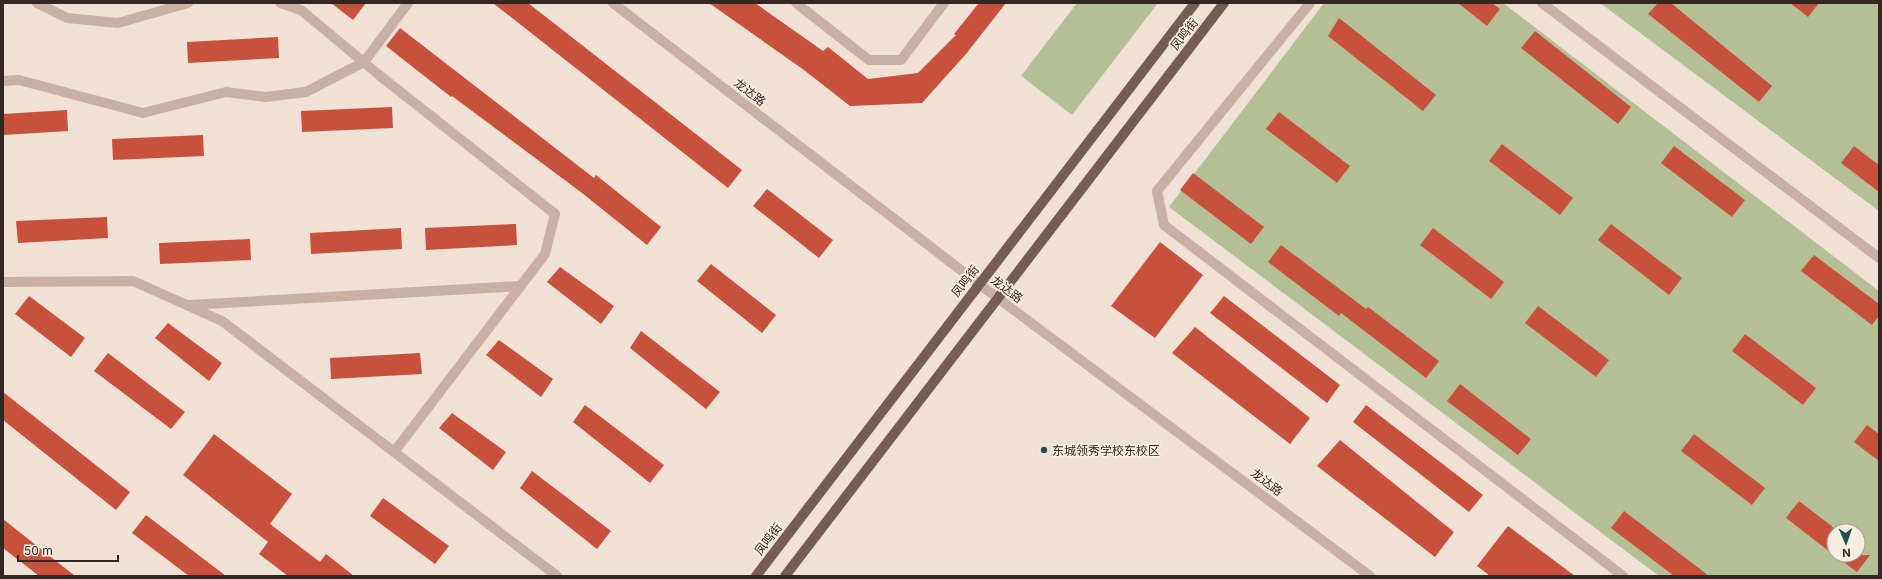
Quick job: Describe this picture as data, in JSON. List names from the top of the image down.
{
  "streets": {
    "main road": ["凤鸣街"],
    "street": ["龙达路"]
  },
  "crossings": [
    ["凤鸣街", "龙达路"]
  ],
  "places": ["东城领秀学校东校区"],
  "scale_bar": "50 m",
  "north": "bottom"
}
